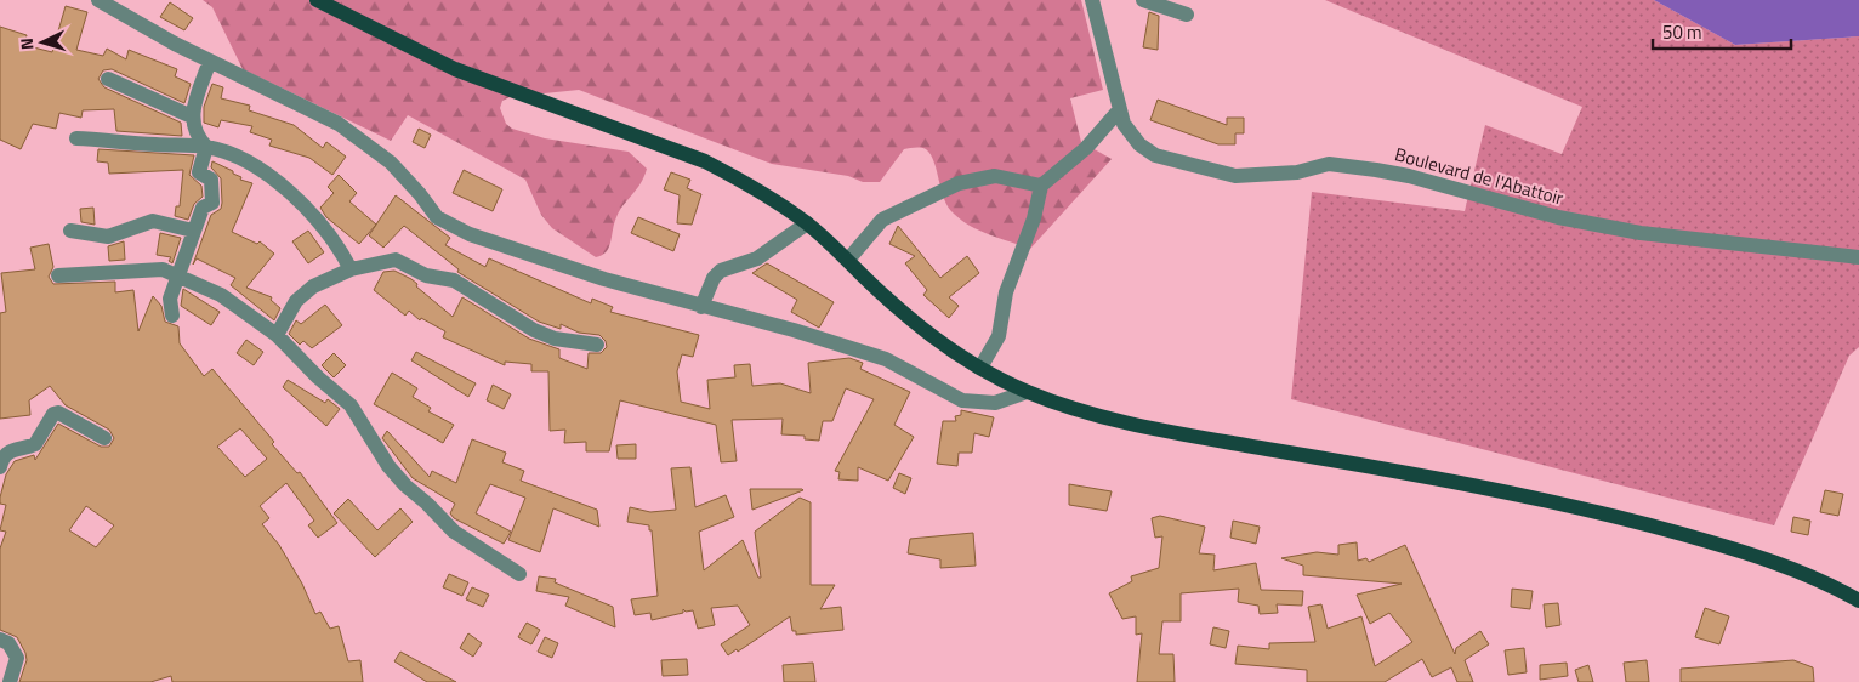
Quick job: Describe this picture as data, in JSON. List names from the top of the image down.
{
  "streets": {
    "street": ["Boulevard de l'Abattoir"]
  },
  "scale_bar": "50 m",
  "north": "left"
}
